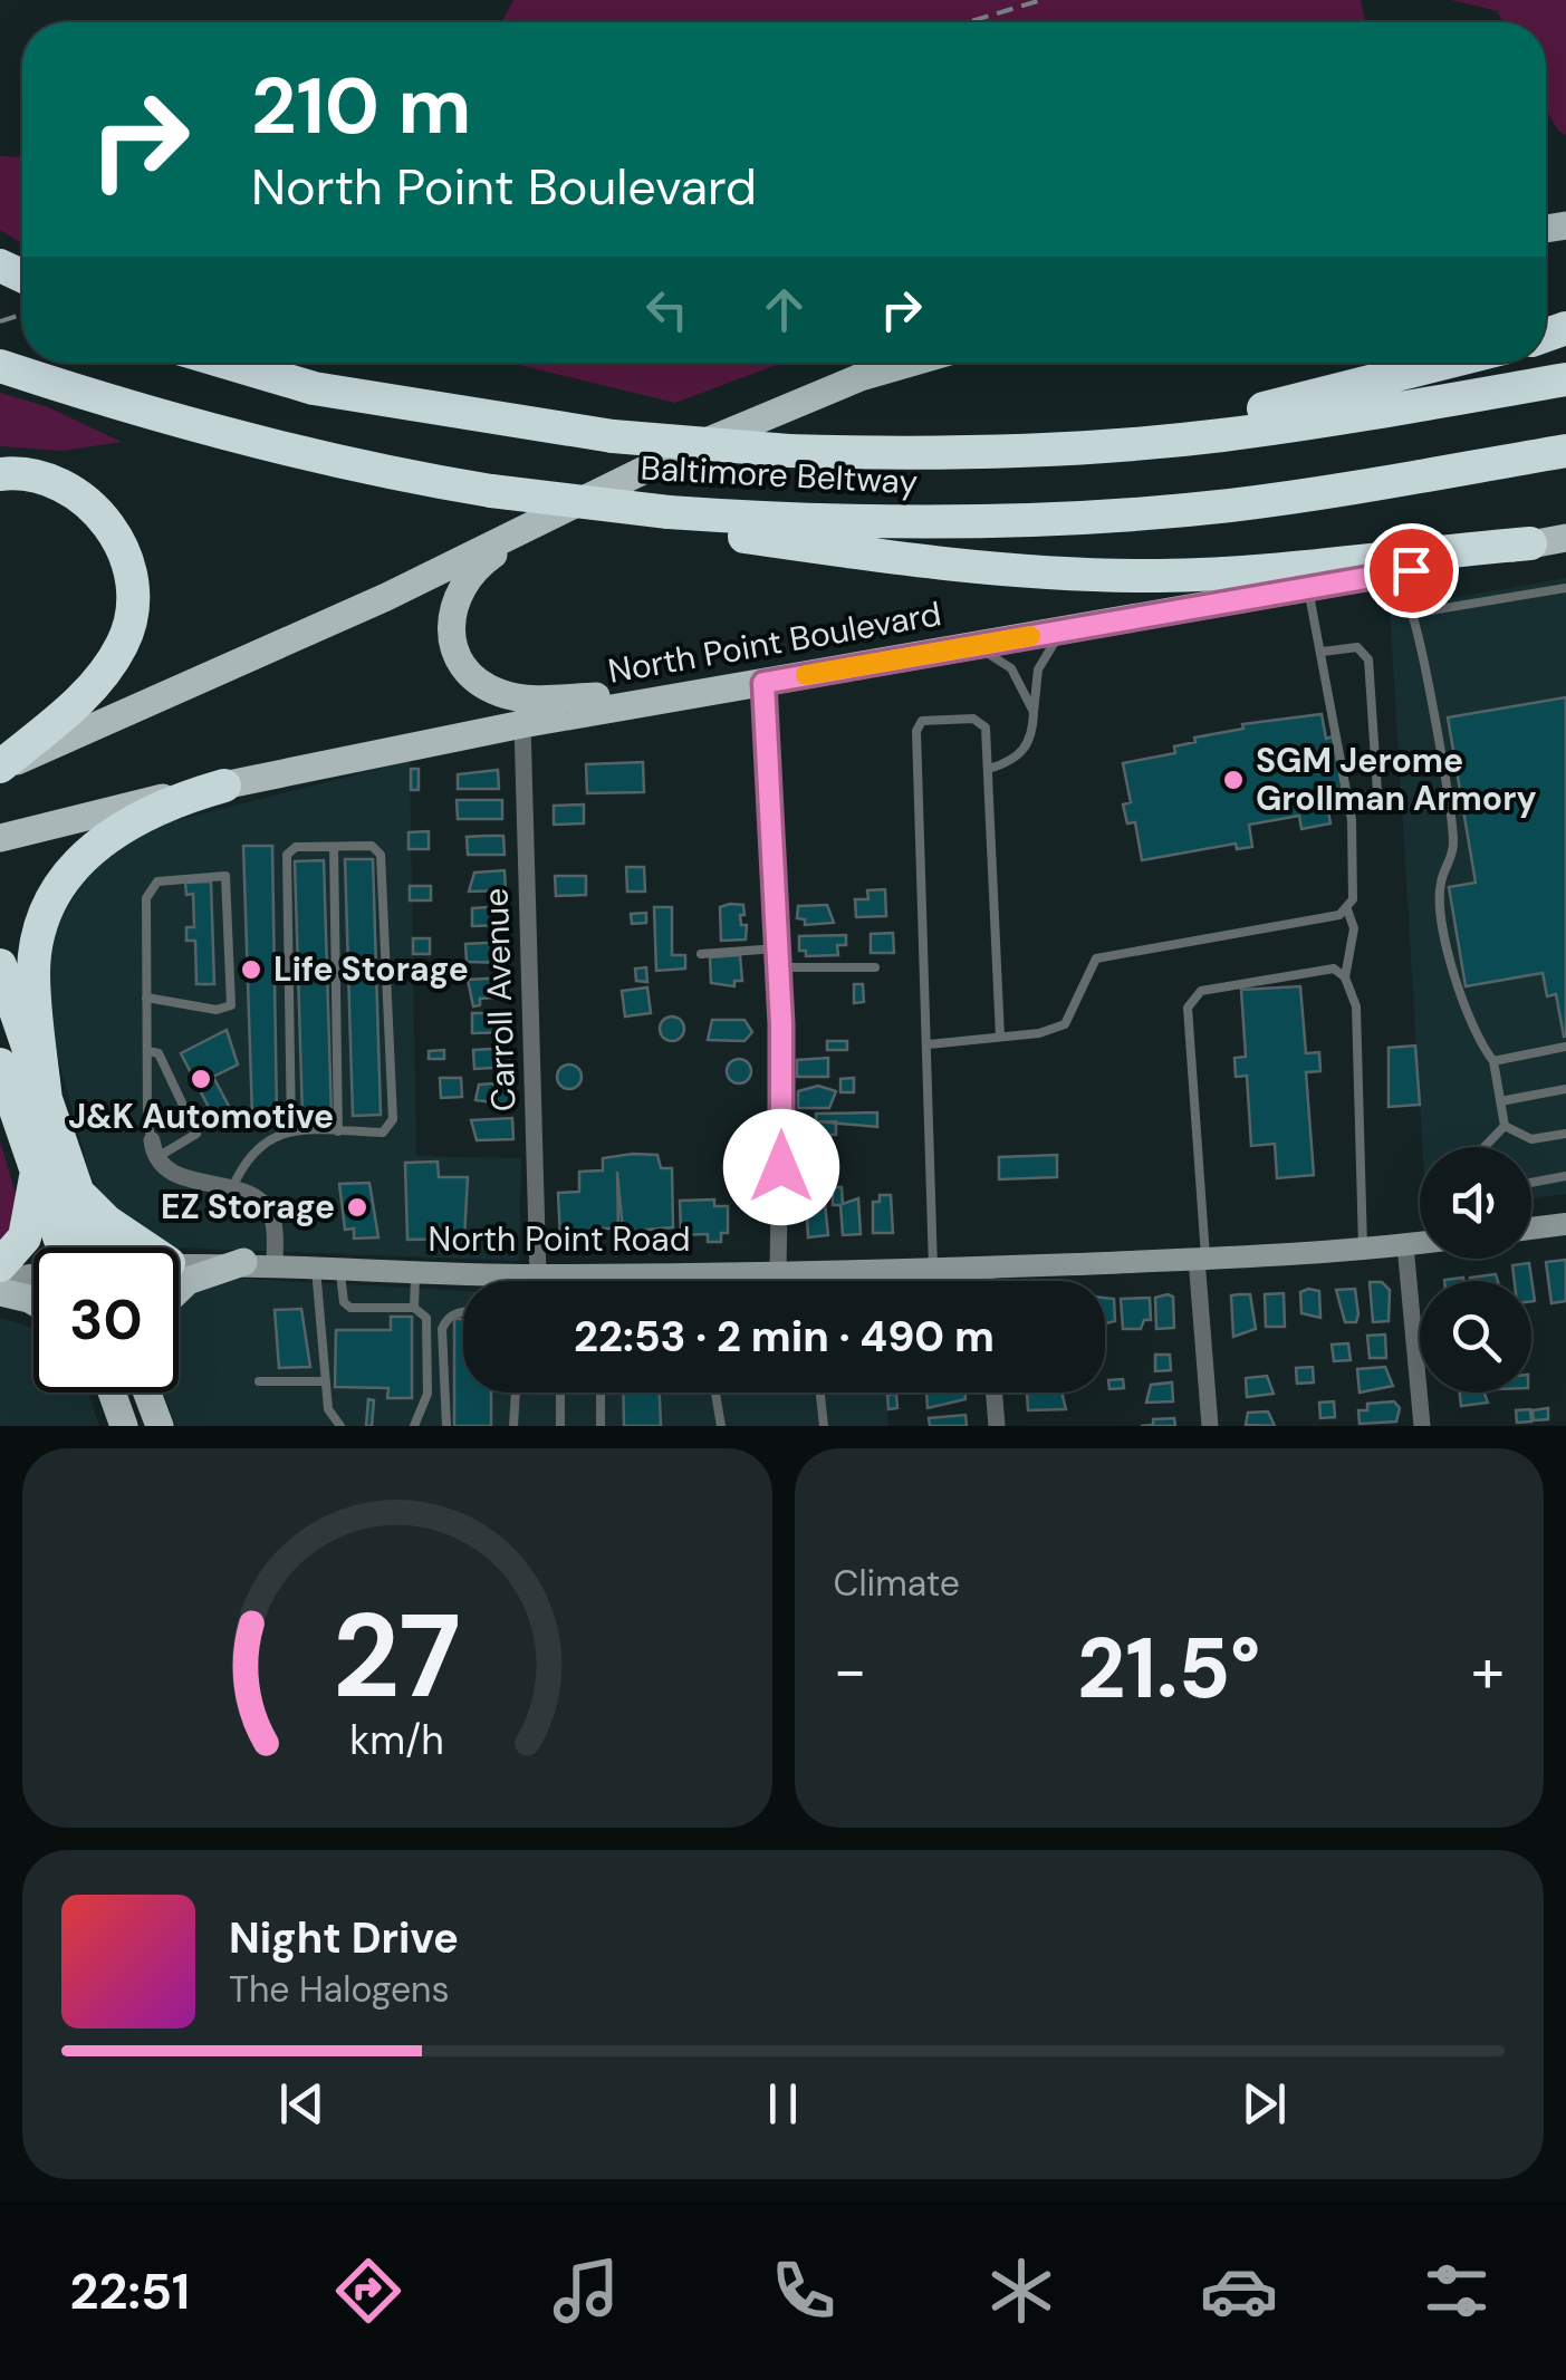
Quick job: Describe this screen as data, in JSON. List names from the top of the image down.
{
  "streets": {
    "highway": ["Baltimore Beltway"],
    "main road": ["North Point Boulevard"],
    "street": ["Carroll Avenue", "North Point Road"]
  },
  "crossings": [
    ["North Point Boulevard", "Carroll Avenue"],
    ["Carroll Avenue", "North Point Road"]
  ],
  "places": [
    "SGM Jerome Grollman Armory",
    "Life Storage",
    "J&K Automotive",
    "EZ Storage"
  ],
  "page": {
    "turn": ["210 m", "North Point Boulevard"],
    "limit": "30",
    "trip": "22:53 · 2 min · 490 m",
    "tile": "Climate",
    "heat": ["−", "21.5°", "+"],
    "song": ["Night Drive", "The Halogens"],
    "tabs": "22:51",
    "gauge": ["27", "km/h"]
  }
}
